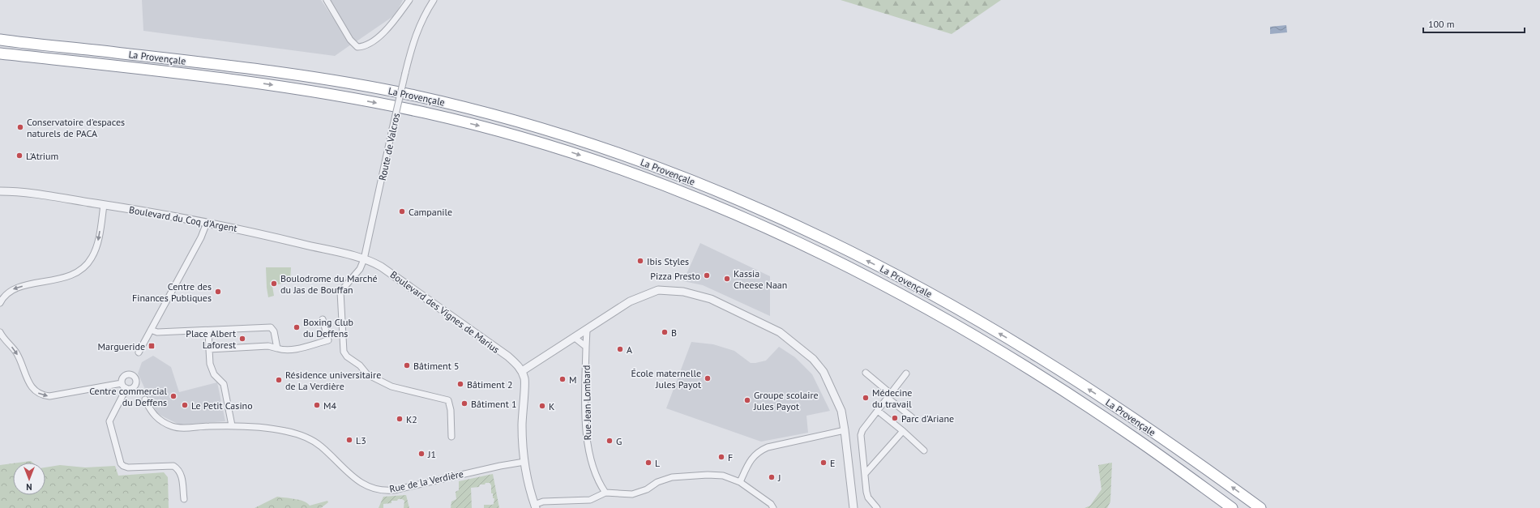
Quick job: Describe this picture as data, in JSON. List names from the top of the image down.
{
  "streets": {
    "highway": ["La Provençale"],
    "street": [
      "Route de Valcros",
      "Boulevard du Coq d'Argent",
      "Boulevard des Vignes de Marius",
      "Rue Jean Lombard",
      "Rue de la Verdière"
    ]
  },
  "crossings": [
    ["Route de Valcros", "Boulevard du Coq d'Argent"],
    ["Route de Valcros", "Boulevard des Vignes de Marius"],
    ["Boulevard du Coq d'Argent", "Boulevard des Vignes de Marius"]
  ],
  "places": {
    "other": [
      "Conservatoire d'espaces naturels de PACA",
      "L'Atrium",
      "Campanile",
      "Ibis Styles",
      "Pizza Presto",
      "Kassia Cheese Naan",
      "Boulodrome du Marché du Jas de Bouffan",
      "Centre des Finances Publiques",
      "Boxing Club du Deffens",
      "B",
      "Place Albert Laforest",
      "A",
      "Bâtiment 5",
      "École maternelle Jules Payot",
      "M",
      "Résidence universitaire de La Verdière",
      "Bâtiment 2",
      "Centre commercial du Deffens",
      "Médecine du travail",
      "Groupe scolaire Jules Payot",
      "Bâtiment 1",
      "Le Petit Casino",
      "M4",
      "K",
      "Parc d'Ariane",
      "K2",
      "L3",
      "G",
      "J1",
      "F",
      "L",
      "E",
      "J"
    ],
    "transit": ["Margueride"]
  },
  "scale_bar": "100 m",
  "north": "bottom"
}
